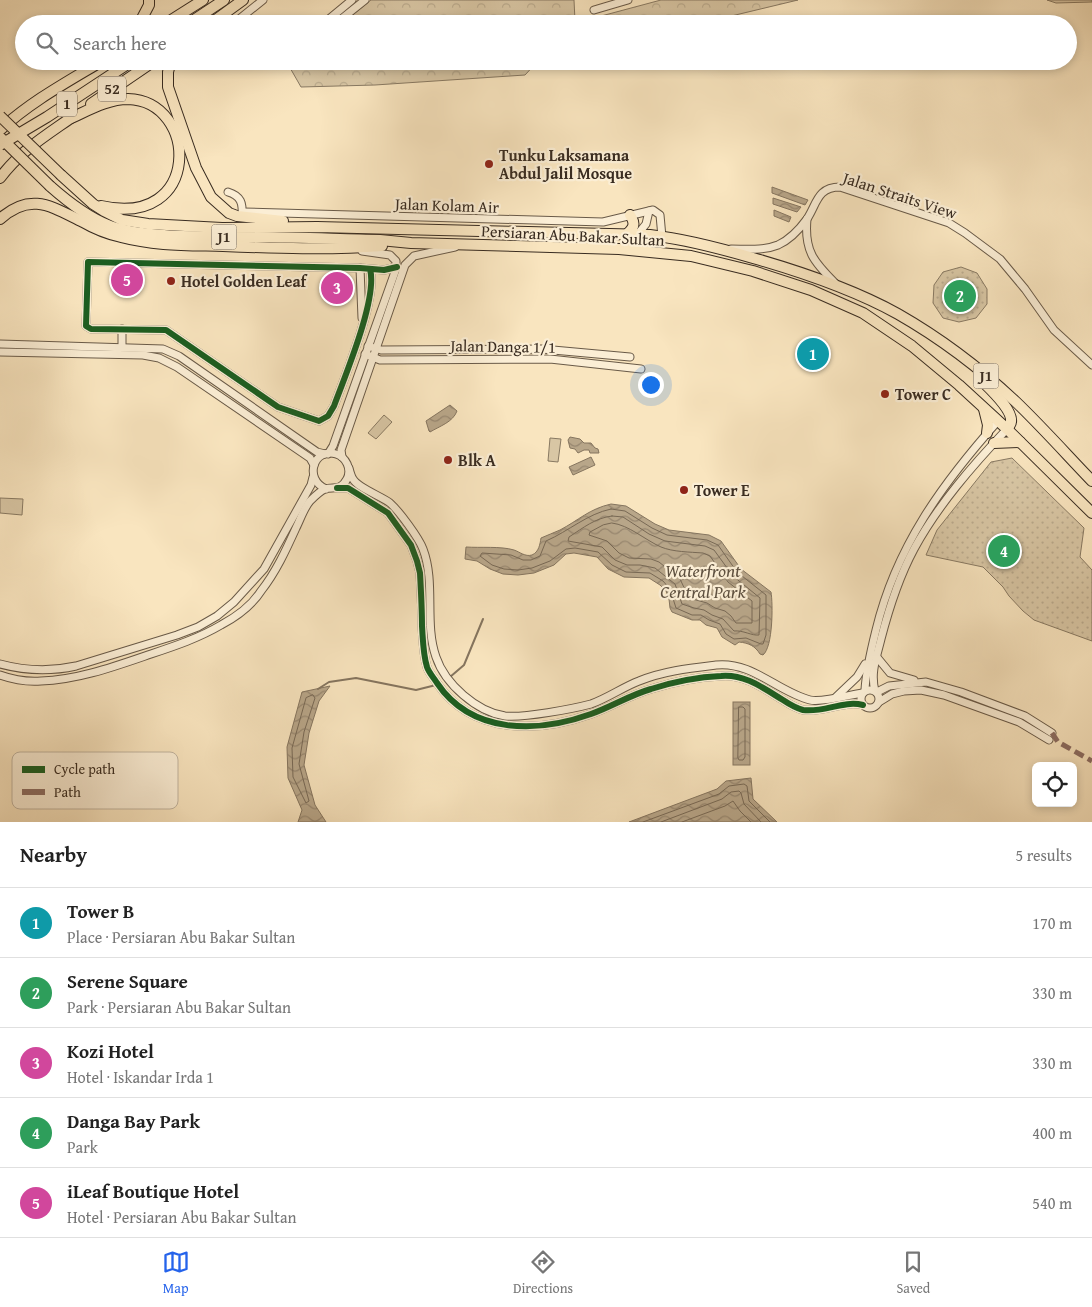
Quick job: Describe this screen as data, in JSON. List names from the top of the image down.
{
  "streets": {
    "highway": [
      "52",
      "1",
      "Persiaran Abu Bakar Sultan",
      "J1"
    ],
    "street": ["Jalan Straits View", "Jalan Kolam Air", "Jalan Danga 1/1"]
  },
  "crossings": [
    ["Jalan Straits View", "Persiaran Abu Bakar Sultan"]
  ],
  "water": ["Waterfront Central Park"],
  "places": [
    "Tunku Laksamana Abdul Jalil Mosque",
    "Hotel Golden Leaf",
    "Tower C",
    "Blk A",
    "Tower E"
  ],
  "legend": ["Cycle path", "Path"],
  "page": {
    "search": "Search here",
    "pins": [
      "5",
      "3",
      "2",
      "1",
      "4"
    ],
    "heading": ["Nearby", "5 results"],
    "list": [
      {
        "mark": "1",
        "name": "Tower B",
        "note": "Place · Persiaran Abu Bakar Sultan",
        "value": "170 m"
      },
      {
        "mark": "2",
        "name": "Serene Square",
        "note": "Park · Persiaran Abu Bakar Sultan",
        "value": "330 m"
      },
      {
        "mark": "3",
        "name": "Kozi Hotel",
        "note": "Hotel · Iskandar Irda 1",
        "value": "330 m"
      },
      {
        "mark": "4",
        "name": "Danga Bay Park",
        "note": "Park",
        "value": "400 m"
      },
      {
        "mark": "5",
        "name": "iLeaf Boutique Hotel",
        "note": "Hotel · Persiaran Abu Bakar Sultan",
        "value": "540 m"
      }
    ],
    "nav": ["Map", "Directions", "Saved"]
  }
}
